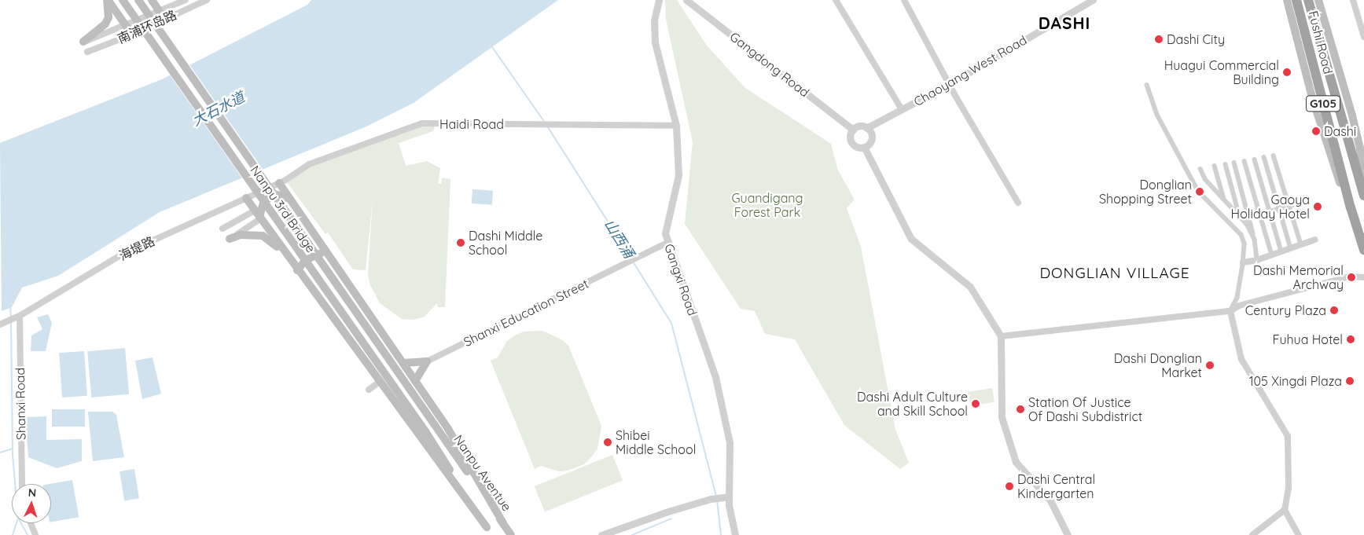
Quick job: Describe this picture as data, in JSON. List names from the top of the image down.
{
  "streets": {
    "highway": ["Fushi Road", "G105"],
    "main road": ["Nanpu 3rd Bridge", "Nanpu Aventue"],
    "street": [
      "南浦环岛路",
      "Gangdong Road",
      "Chaoyang West Road",
      "Haidi Road",
      "海堤路",
      "Gangxi Road",
      "Shanxi Education Street",
      "Shanxi Road"
    ]
  },
  "crossings": [
    ["Gangdong Road", "Chaoyang West Road"],
    ["Haidi Road", "海堤路"],
    ["Haidi Road", "Gangxi Road"],
    ["Nanpu 3rd Bridge", "Nanpu Aventue"],
    ["海堤路", "Shanxi Road"],
    ["Gangxi Road", "Shanxi Education Street"]
  ],
  "districts": ["DASHI", "DONGLIAN VILLAGE"],
  "water": ["大石水道", "山西涌"],
  "parks": ["Guandigang Forest Park"],
  "places": [
    "Dashi City",
    "Huagui Commercial Building",
    "Dashi",
    "Donglian Shopping Street",
    "Gaoya Holiday Hotel",
    "Dashi Middle School",
    "Dashi Memorial Archway",
    "Century Plaza",
    "Fuhua Hotel",
    "Dashi Donglian Market",
    "105 Xingdi Plaza",
    "Dashi Adult Culture and Skill School",
    "Station Of Justice Of Dashi Subdistrict",
    "Shibei Middle School",
    "Dashi Central Kindergarten"
  ],
  "north": "top"
}
